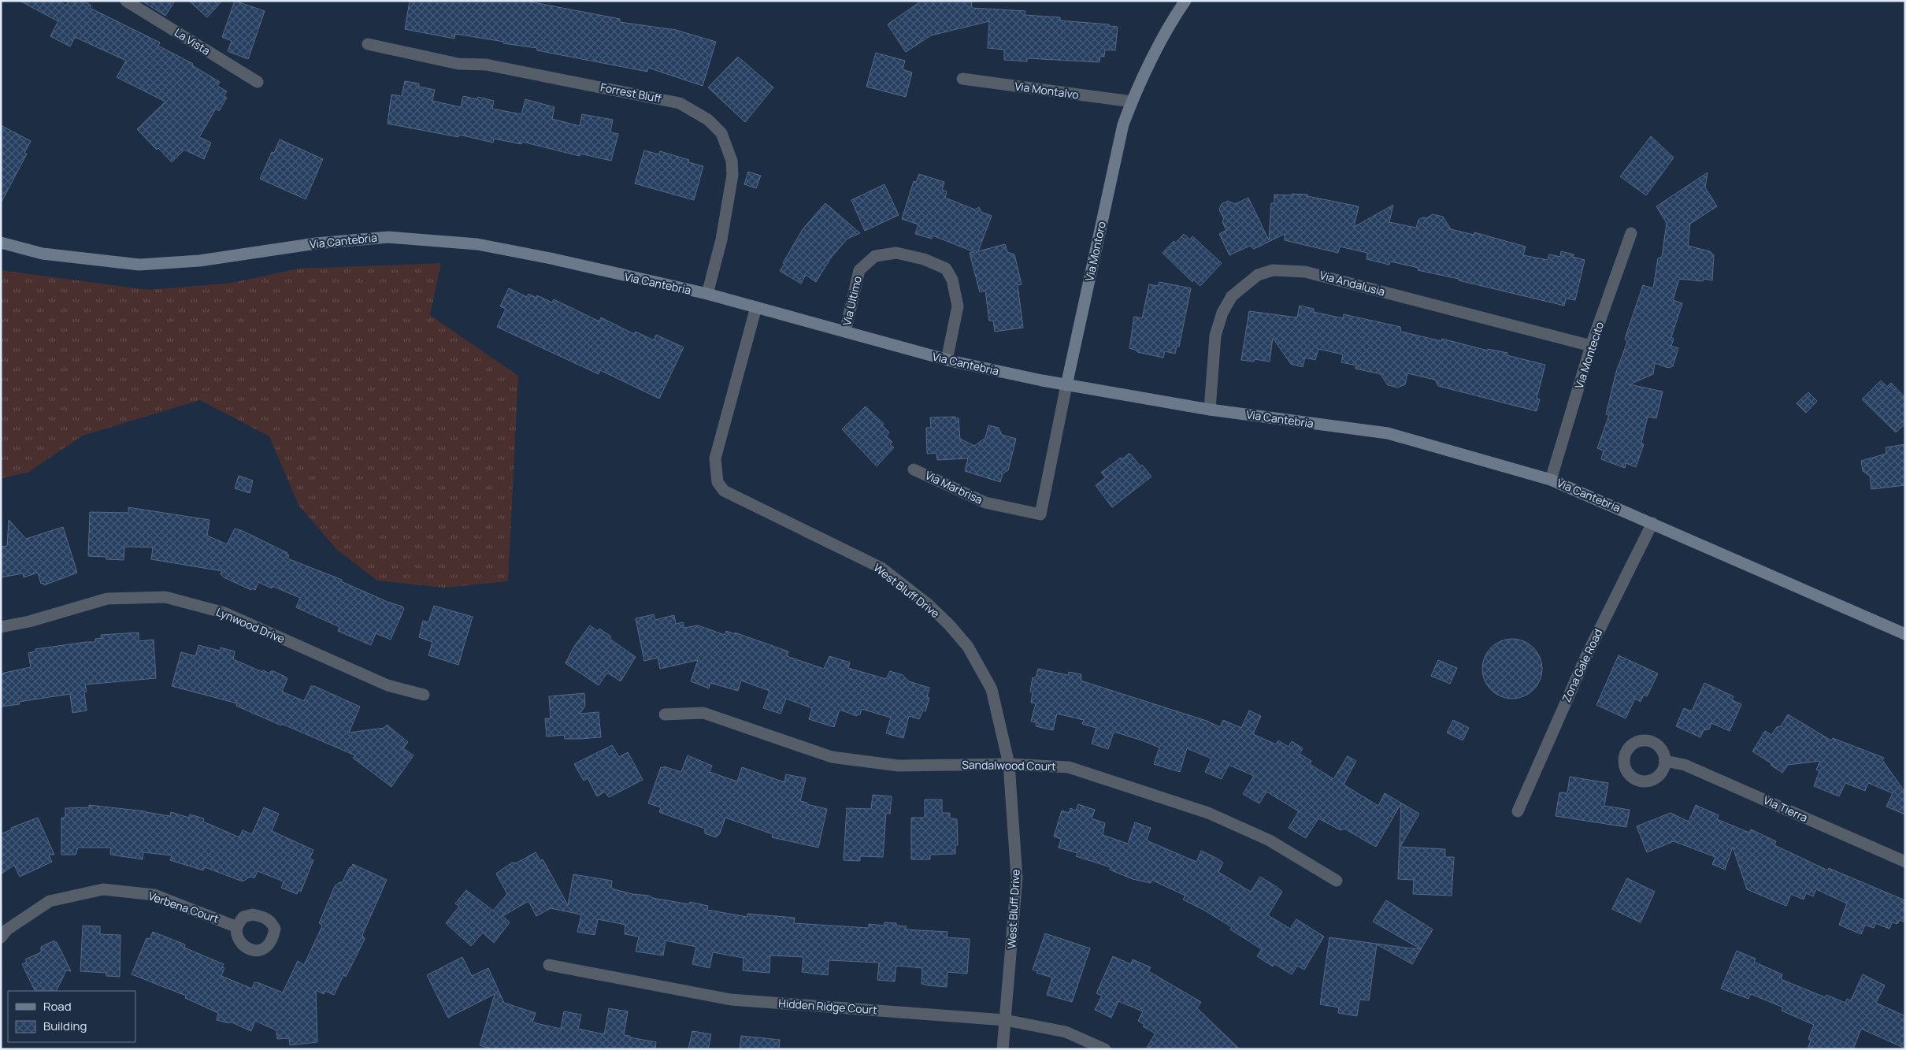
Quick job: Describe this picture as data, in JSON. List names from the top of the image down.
{
  "streets": {
    "main road": ["Via Cantebria", "Via Montoro"],
    "street": [
      "La Vista",
      "Via Montalvo",
      "Forrest Bluff",
      "Via Andalusia",
      "Via Ultimo",
      "Via Montecito",
      "Via Marbrisa",
      "West Bluff Drive",
      "Lynwood Drive",
      "Zona Gale Road",
      "Sandalwood Court",
      "Via Tierra",
      "Verbena Court",
      "Hidden Ridge Court"
    ]
  },
  "crossings": [
    ["Via Montalvo", "Via Montoro"],
    ["Forrest Bluff", "Via Cantebria"],
    ["Via Cantebria", "Via Montoro"],
    ["Via Cantebria", "Via Andalusia"],
    ["Via Cantebria", "Via Ultimo"],
    ["Via Cantebria", "Via Montecito"],
    ["Via Cantebria", "West Bluff Drive"],
    ["Via Cantebria", "Zona Gale Road"],
    ["Via Montoro", "Via Marbrisa"],
    ["Via Andalusia", "Via Montecito"],
    ["West Bluff Drive", "Sandalwood Court"],
    ["West Bluff Drive", "Hidden Ridge Court"]
  ],
  "legend": ["Road", "Building"]
}
